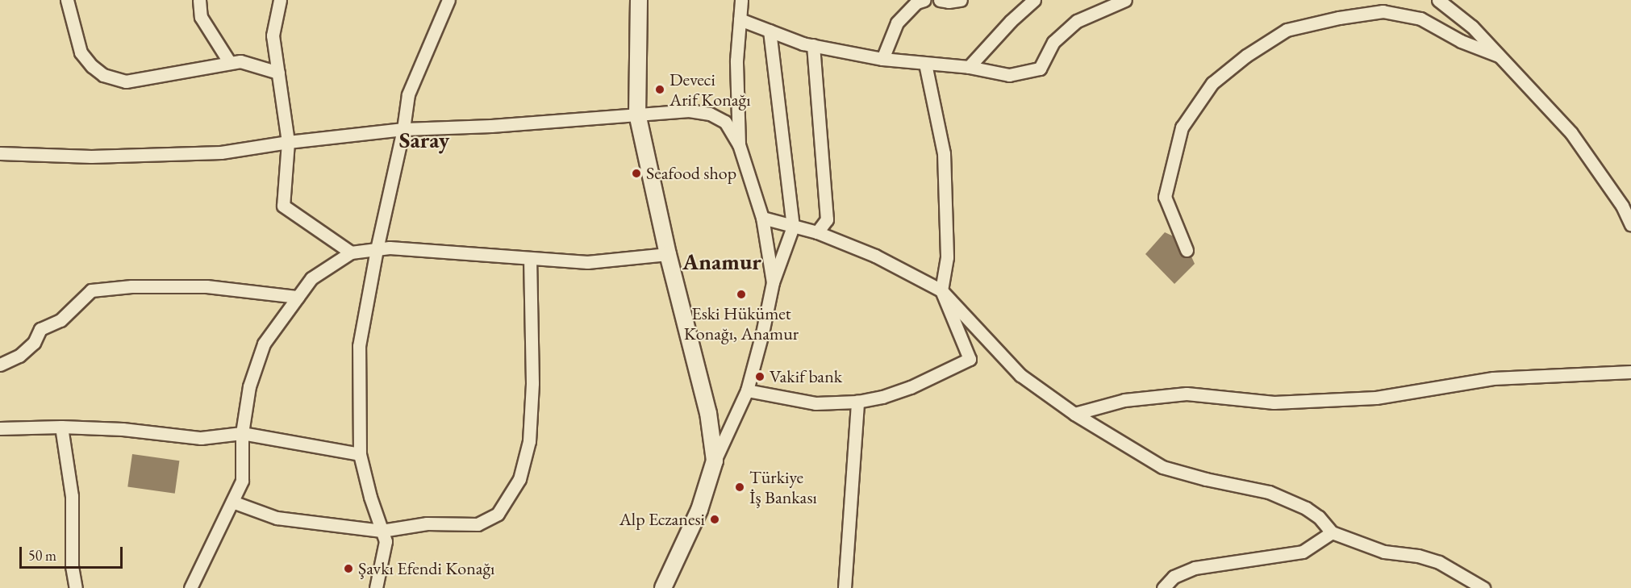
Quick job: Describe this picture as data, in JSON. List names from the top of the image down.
{
  "districts": ["Saray", "Anamur"],
  "places": [
    "Deveci Arif Konağı",
    "Seafood shop",
    "Eski Hükümet Konağı, Anamur",
    "Vakif bank",
    "Türkiye İş Bankası",
    "Alp Eczanesi",
    "Şavkı Efendi Konağı"
  ],
  "scale_bar": "50 m"
}
